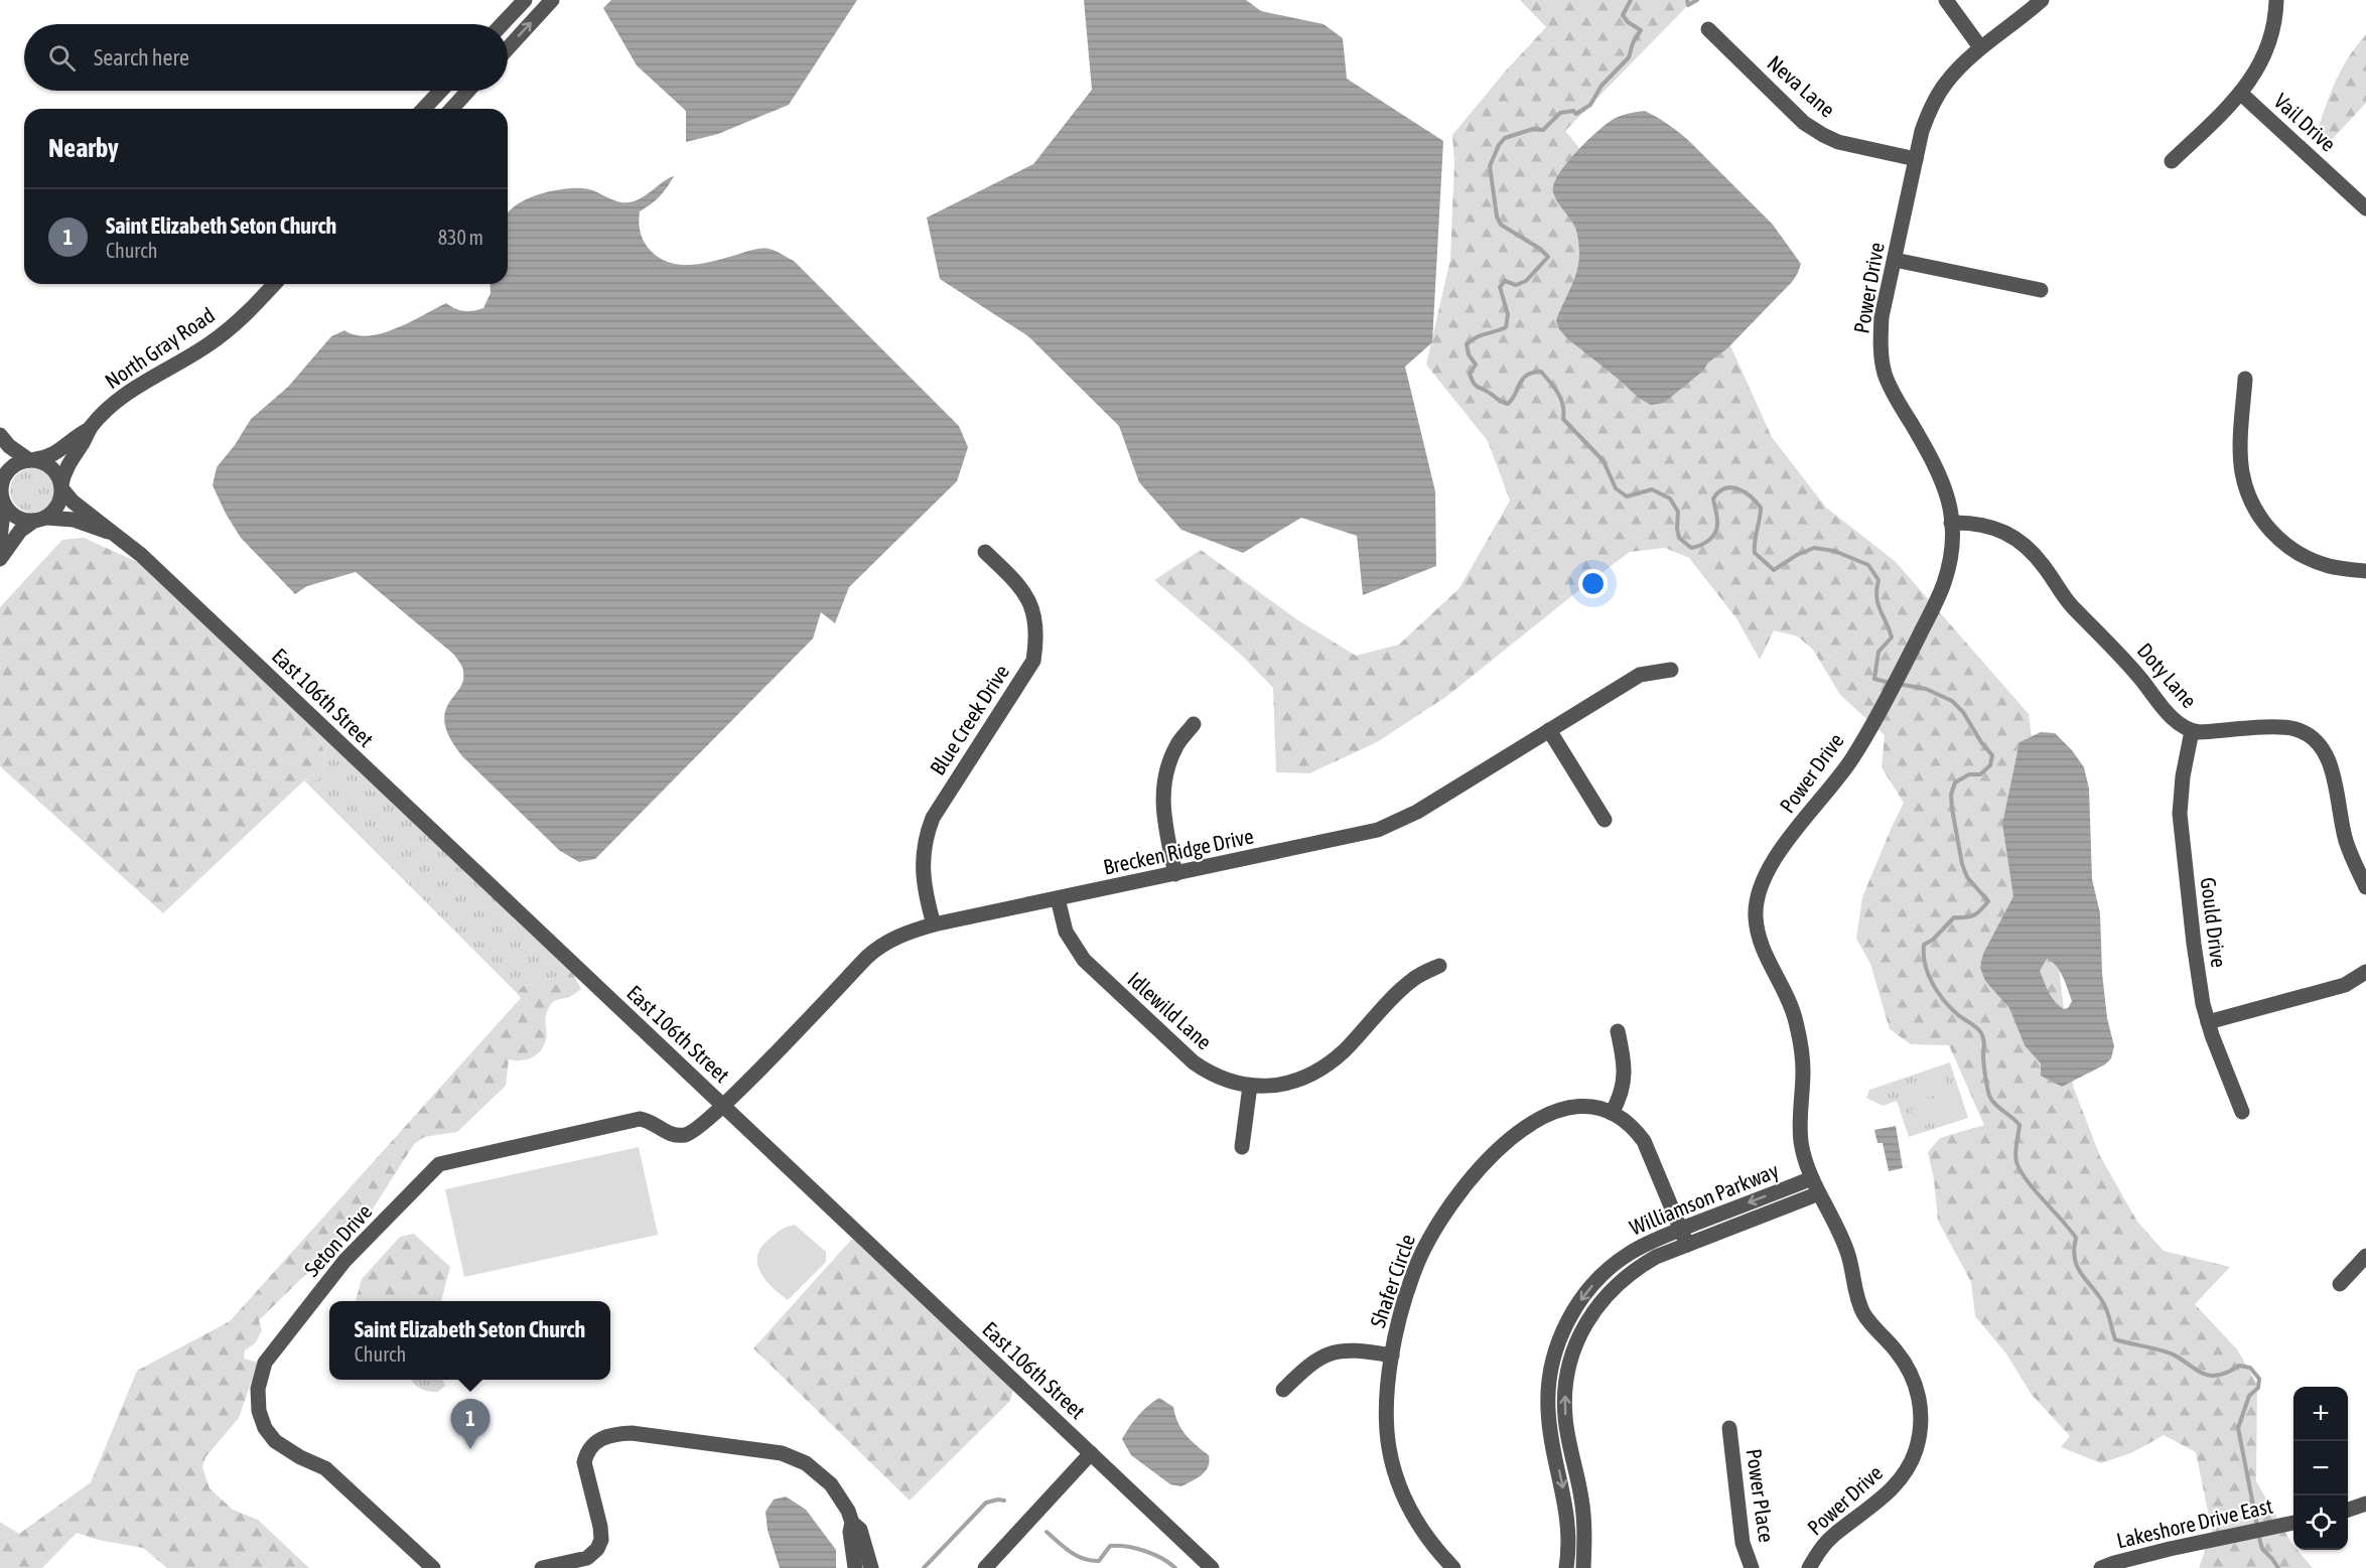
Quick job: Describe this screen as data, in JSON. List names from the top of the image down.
{
  "streets": {
    "street": [
      "Neva Lane",
      "Vail Drive",
      "Power Drive",
      "North Gray Road",
      "Doty Lane",
      "East 106th Street",
      "Blue Creek Drive",
      "Brecken Ridge Drive",
      "Gould Drive",
      "Idlewild Lane",
      "Williamson Parkway",
      "Seton Drive",
      "Shafer Circle",
      "Power Place",
      "Lakeshore Drive East"
    ]
  },
  "crossings": [
    ["Neva Lane", "Power Drive"],
    ["Power Drive", "Doty Lane"],
    ["Power Drive", "Williamson Parkway"],
    ["North Gray Road", "East 106th Street"],
    ["Doty Lane", "Gould Drive"],
    ["East 106th Street", "Brecken Ridge Drive"],
    ["East 106th Street", "Seton Drive"],
    ["Blue Creek Drive", "Brecken Ridge Drive"],
    ["Brecken Ridge Drive", "Idlewild Lane"],
    ["Brecken Ridge Drive", "Seton Drive"],
    ["Williamson Parkway", "Shafer Circle"]
  ],
  "page": {
    "search": "Search here",
    "heading": "Nearby",
    "list": [
      {
        "mark": "1",
        "name": "Saint Elizabeth Seton Church",
        "note": "Church",
        "value": "830 m"
      }
    ],
    "popup": ["Saint Elizabeth Seton Church", "Church"],
    "map_buttons": ["+", "−"],
    "pins": "1"
  }
}
